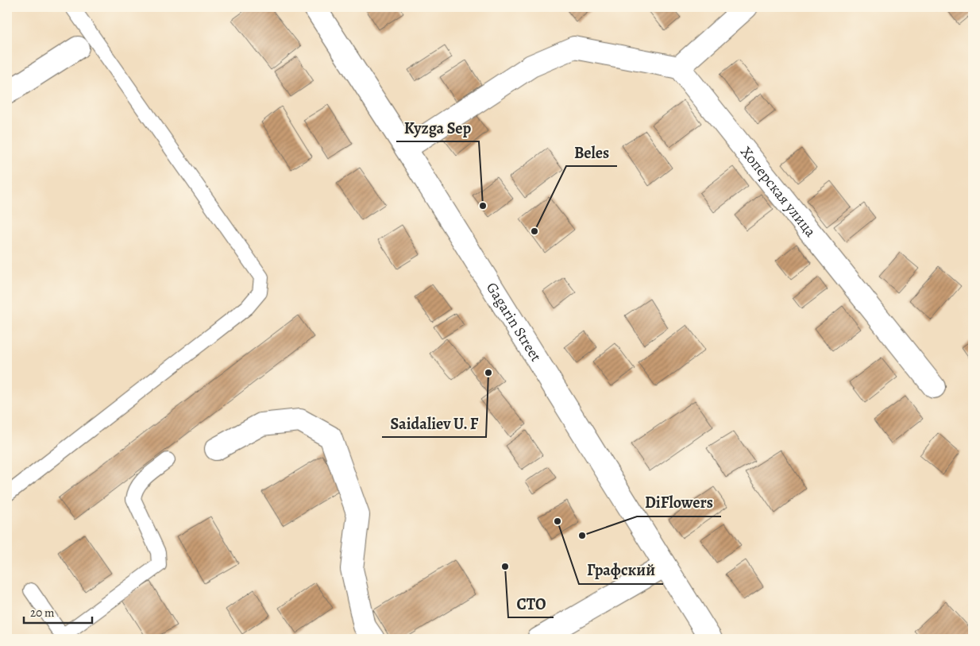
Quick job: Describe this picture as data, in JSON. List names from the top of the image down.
{
  "streets": {
    "street": ["Хоперская улица", "Gagarin Street"]
  },
  "places": [
    "Kyzga Sep",
    "Beles",
    "Saidaliev U. F",
    "Графский",
    "DiFlowers",
    "СТО"
  ],
  "scale_bar": "20 m"
}
